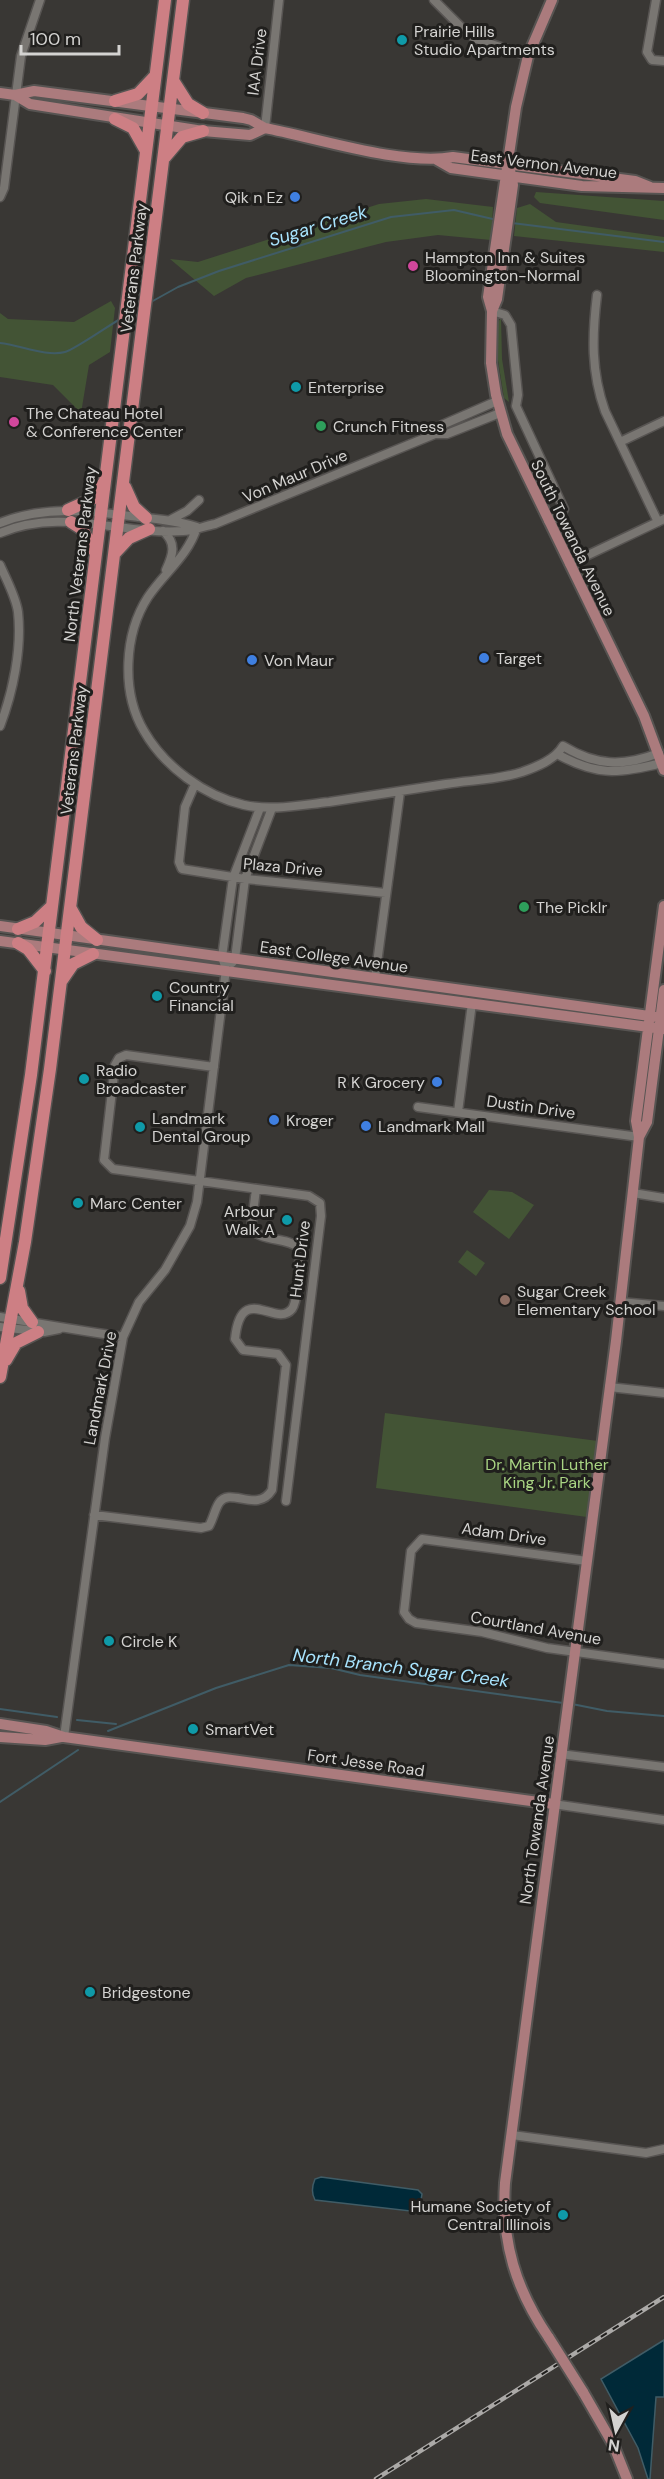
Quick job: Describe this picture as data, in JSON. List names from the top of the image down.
{
  "streets": {
    "highway": ["Veterans Parkway", "North Veterans Parkway"],
    "main road": [
      "East Vernon Avenue",
      "South Towanda Avenue",
      "East College Avenue",
      "Fort Jesse Road",
      "North Towanda Avenue"
    ],
    "street": [
      "IAA Drive",
      "Von Maur Drive",
      "Plaza Drive",
      "Dustin Drive",
      "Hunt Drive",
      "Landmark Drive",
      "Adam Drive",
      "Courtland Avenue"
    ]
  },
  "crossings": [
    ["IAA Drive", "East Vernon Avenue"],
    ["East Vernon Avenue", "Veterans Parkway"],
    ["East Vernon Avenue", "South Towanda Avenue"],
    ["East Vernon Avenue", "North Veterans Parkway"],
    ["Veterans Parkway", "Von Maur Drive"],
    ["Veterans Parkway", "East College Avenue"],
    ["Von Maur Drive", "South Towanda Avenue"],
    ["Von Maur Drive", "North Veterans Parkway"],
    ["North Veterans Parkway", "East College Avenue"],
    ["East College Avenue", "Landmark Drive"],
    ["East College Avenue", "North Towanda Avenue"],
    ["Dustin Drive", "North Towanda Avenue"],
    ["Hunt Drive", "Landmark Drive"],
    ["Landmark Drive", "Fort Jesse Road"],
    ["Adam Drive", "Courtland Avenue"],
    ["Adam Drive", "North Towanda Avenue"],
    ["Courtland Avenue", "North Towanda Avenue"],
    ["Fort Jesse Road", "North Towanda Avenue"]
  ],
  "water": ["Sugar Creek", "North Branch Sugar Creek"],
  "parks": ["Dr. Martin Luther King Jr. Park"],
  "places": [
    "Prairie Hills Studio Apartments",
    "Qik n Ez",
    "Hampton Inn & Suites Bloomington-Normal",
    "Enterprise",
    "The Chateau Hotel & Conference Center",
    "Crunch Fitness",
    "Target",
    "Von Maur",
    "The Picklr",
    "Country Financial",
    "Radio Broadcaster",
    "R K Grocery",
    "Kroger",
    "Landmark Mall",
    "Landmark Dental Group",
    "Marc Center",
    "Arbour Walk A",
    "Sugar Creek Elementary School",
    "Circle K",
    "SmartVet",
    "Bridgestone",
    "Humane Society of Central Illinois"
  ],
  "scale_bar": "100 m",
  "north": "bottom"
}
